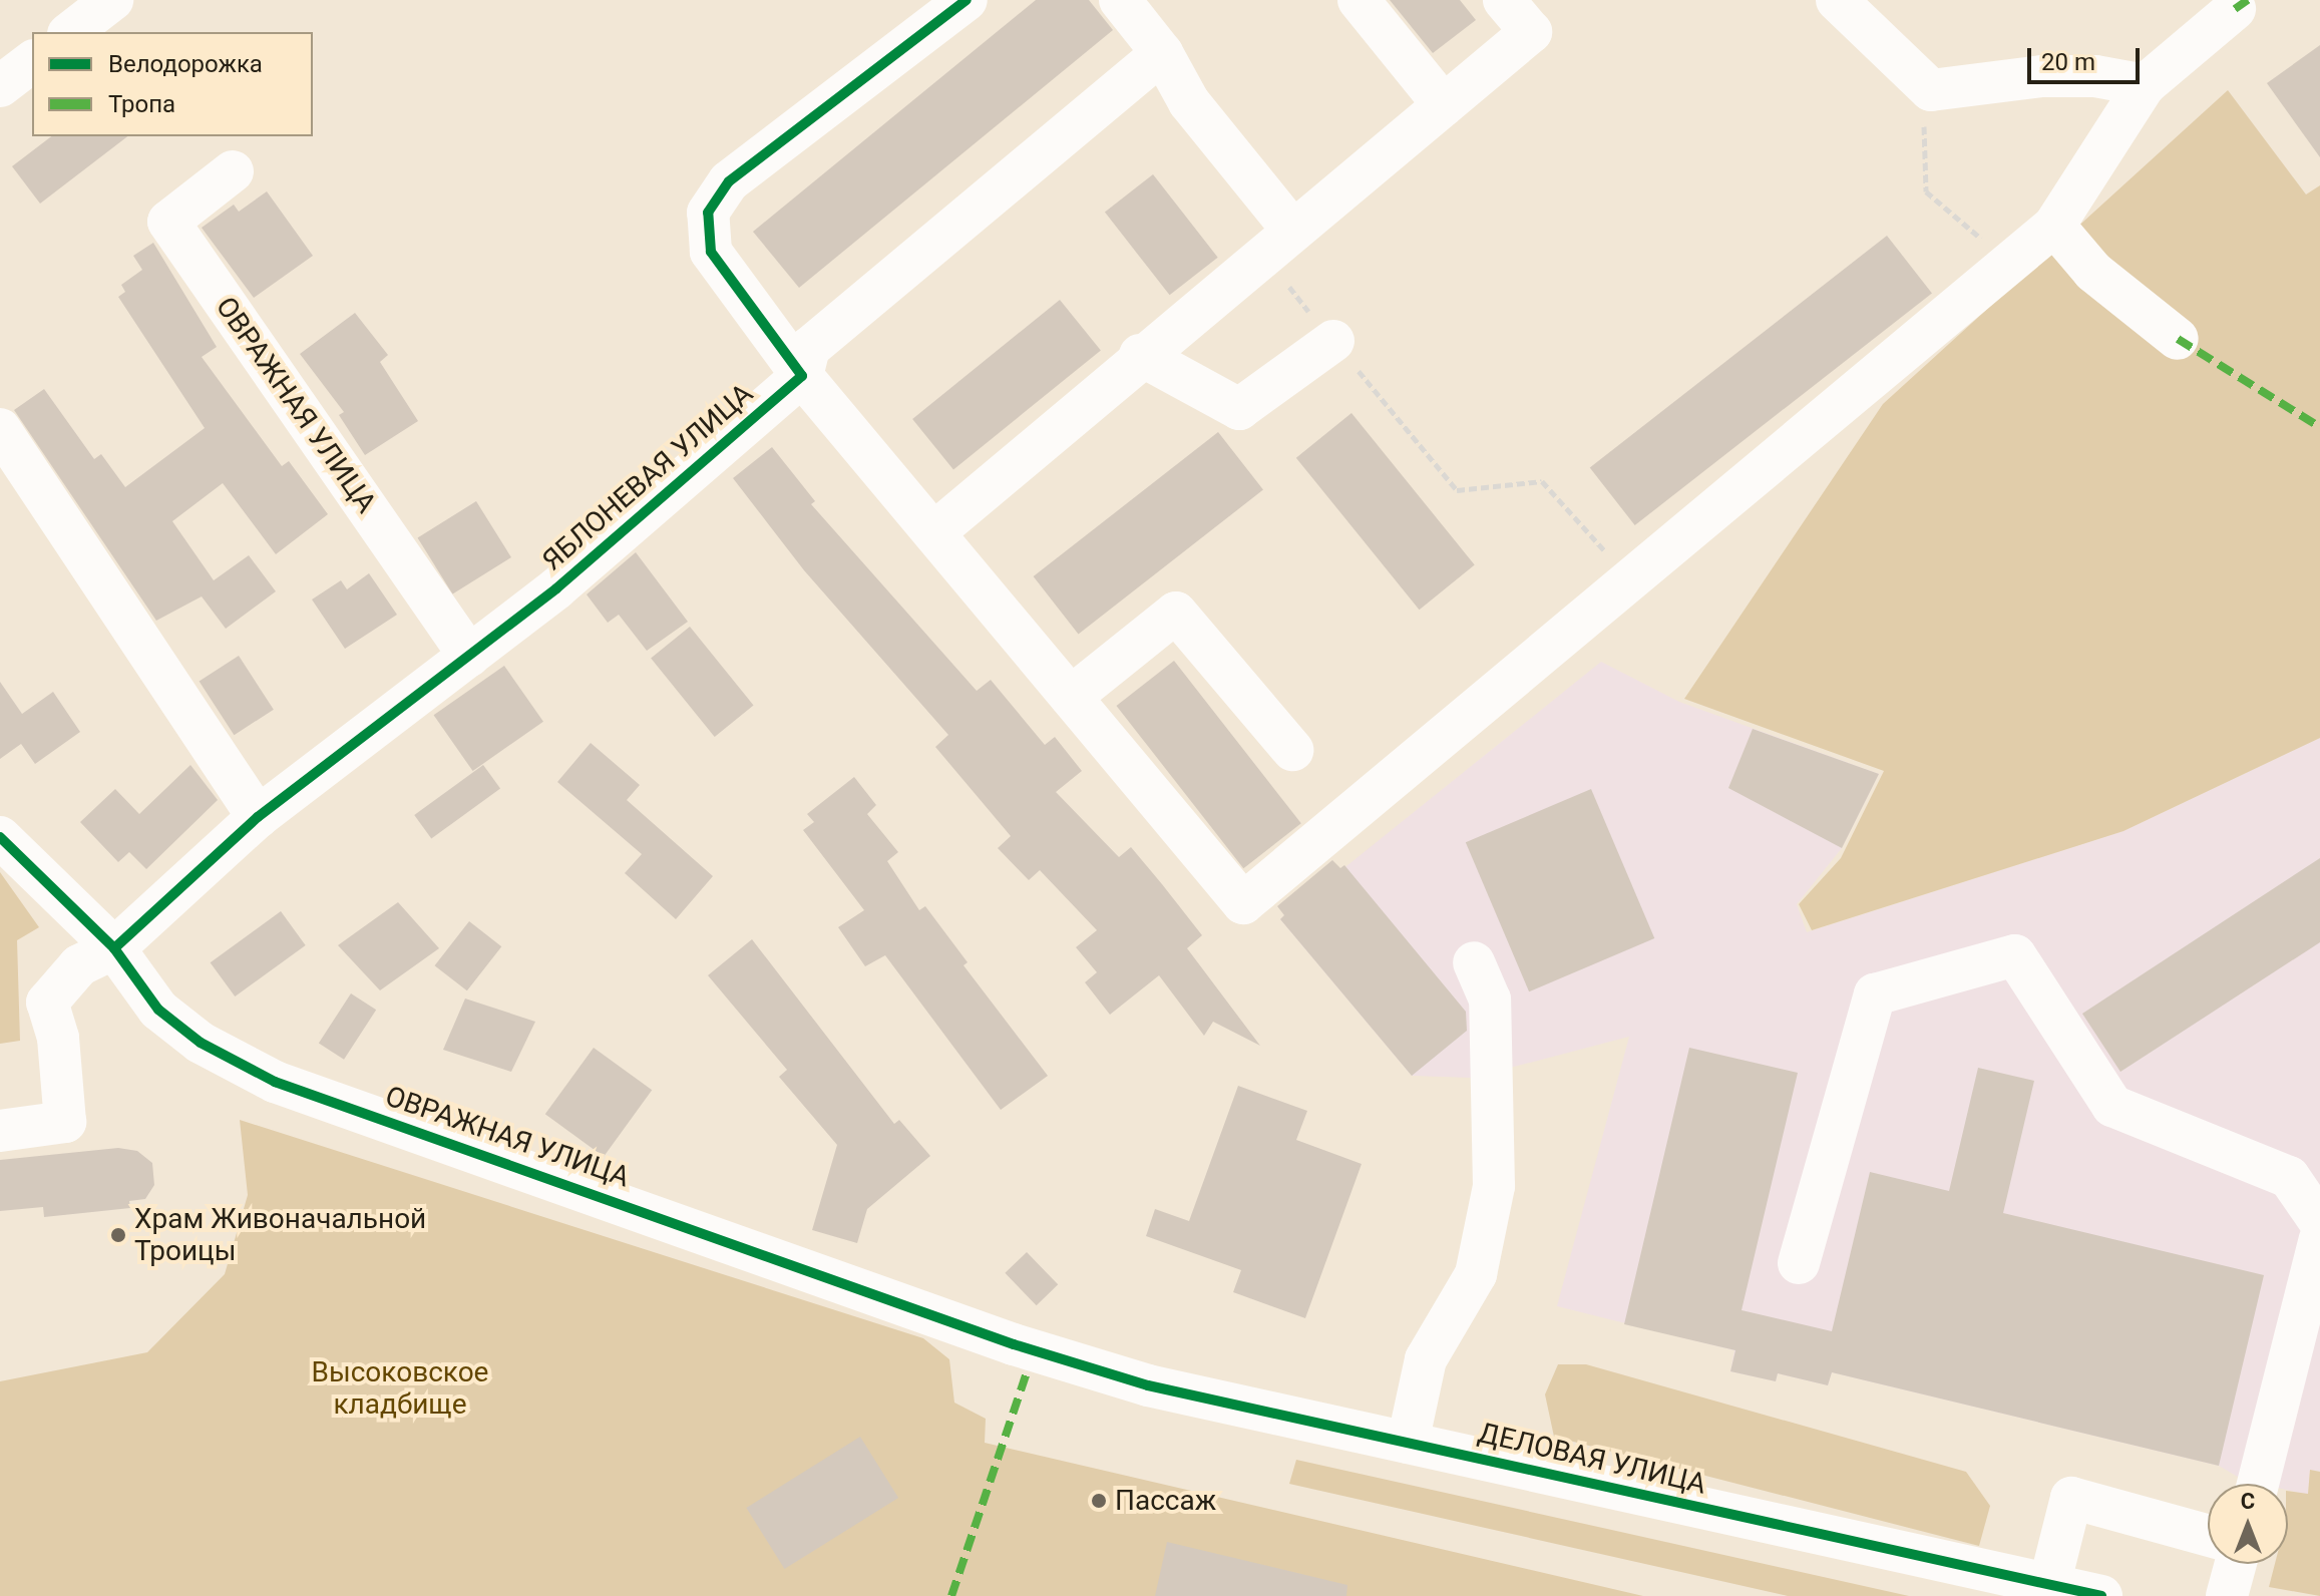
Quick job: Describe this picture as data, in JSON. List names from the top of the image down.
{
  "streets": {
    "street": ["ОВРАЖНАЯ УЛИЦА", "ЯБЛОНЕВАЯ УЛИЦА", "ДЕЛОВАЯ УЛИЦА"]
  },
  "crossings": [
    ["ОВРАЖНАЯ УЛИЦА", "ЯБЛОНЕВАЯ УЛИЦА"],
    ["ОВРАЖНАЯ УЛИЦА", "ДЕЛОВАЯ УЛИЦА"]
  ],
  "parks": ["Высоковское кладбище"],
  "places": ["Храм Живоначальной Троицы", "Пассаж"],
  "legend": ["Велодорожка", "Тропа"],
  "scale_bar": "20 m",
  "north": "top"
}
